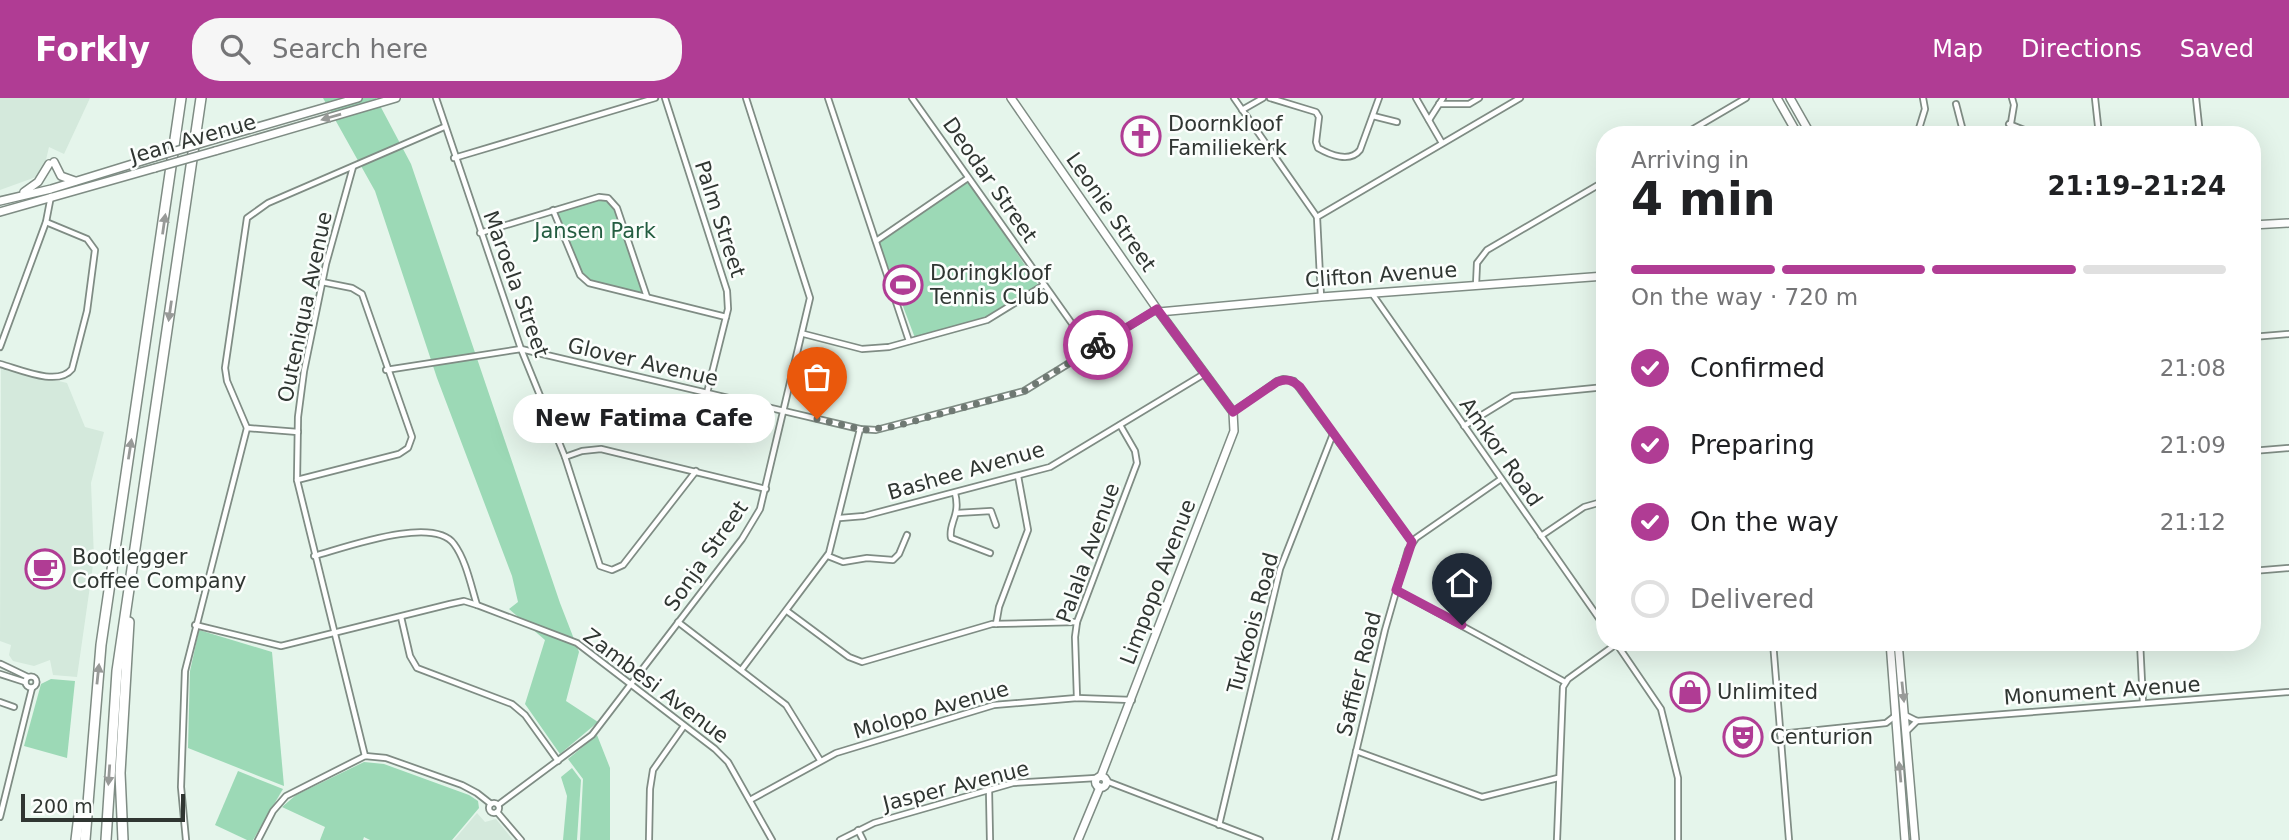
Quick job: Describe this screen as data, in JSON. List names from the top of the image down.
{
  "streets": {
    "main road": [
      "Jean Avenue",
      "Leonie Street",
      "Clifton Avenue",
      "Limpopo Avenue"
    ],
    "street": [
      "Deodar Street",
      "Palm Street",
      "Maroela Street",
      "Outeniqua Avenue",
      "Glover Avenue",
      "Amkor Road",
      "Bashee Avenue",
      "Palala Avenue",
      "Sonja Street",
      "Turkoois Road",
      "Saffier Road",
      "Zambesi Avenue",
      "Monument Avenue",
      "Molopo Avenue",
      "Jasper Avenue"
    ]
  },
  "crossings": [
    ["Deodar Street", "Glover Avenue"],
    ["Leonie Street", "Clifton Avenue"],
    ["Leonie Street", "Glover Avenue"],
    ["Leonie Street", "Bashee Avenue"],
    ["Leonie Street", "Limpopo Avenue"],
    ["Palm Street", "Glover Avenue"],
    ["Clifton Avenue", "Glover Avenue"],
    ["Clifton Avenue", "Amkor Road"],
    ["Maroela Street", "Glover Avenue"],
    ["Outeniqua Avenue", "Zambesi Avenue"],
    ["Glover Avenue", "Sonja Street"],
    ["Bashee Avenue", "Palala Avenue"],
    ["Palala Avenue", "Molopo Avenue"],
    ["Sonja Street", "Zambesi Avenue"],
    ["Limpopo Avenue", "Molopo Avenue"],
    ["Limpopo Avenue", "Jasper Avenue"],
    ["Turkoois Road", "Jasper Avenue"],
    ["Zambesi Avenue", "Molopo Avenue"]
  ],
  "parks": ["Jansen Park"],
  "places": {
    "church": ["Doornkloof Familiekerk"],
    "sports": ["Doringkloof Tennis Club"],
    "other": ["New Fatima Cafe"],
    "cafe": ["Bootlegger Coffee Company"],
    "shop": ["Unlimited"],
    "theatre": ["Centurion"]
  },
  "scale_bar": "200 m",
  "page": {
    "header": "Forkly",
    "search": "Search here",
    "nav": ["Map", "Directions", "Saved"],
    "heading": ["4 min", "Arriving in", "21:19–21:24"],
    "bar": "On the way · 720 m",
    "list": [
      ["Confirmed", "21:08"],
      ["Preparing", "21:09"],
      ["On the way", "21:12"],
      "Delivered"
    ],
    "bubble": "New Fatima Cafe",
    "scale": "200 m"
  }
}
